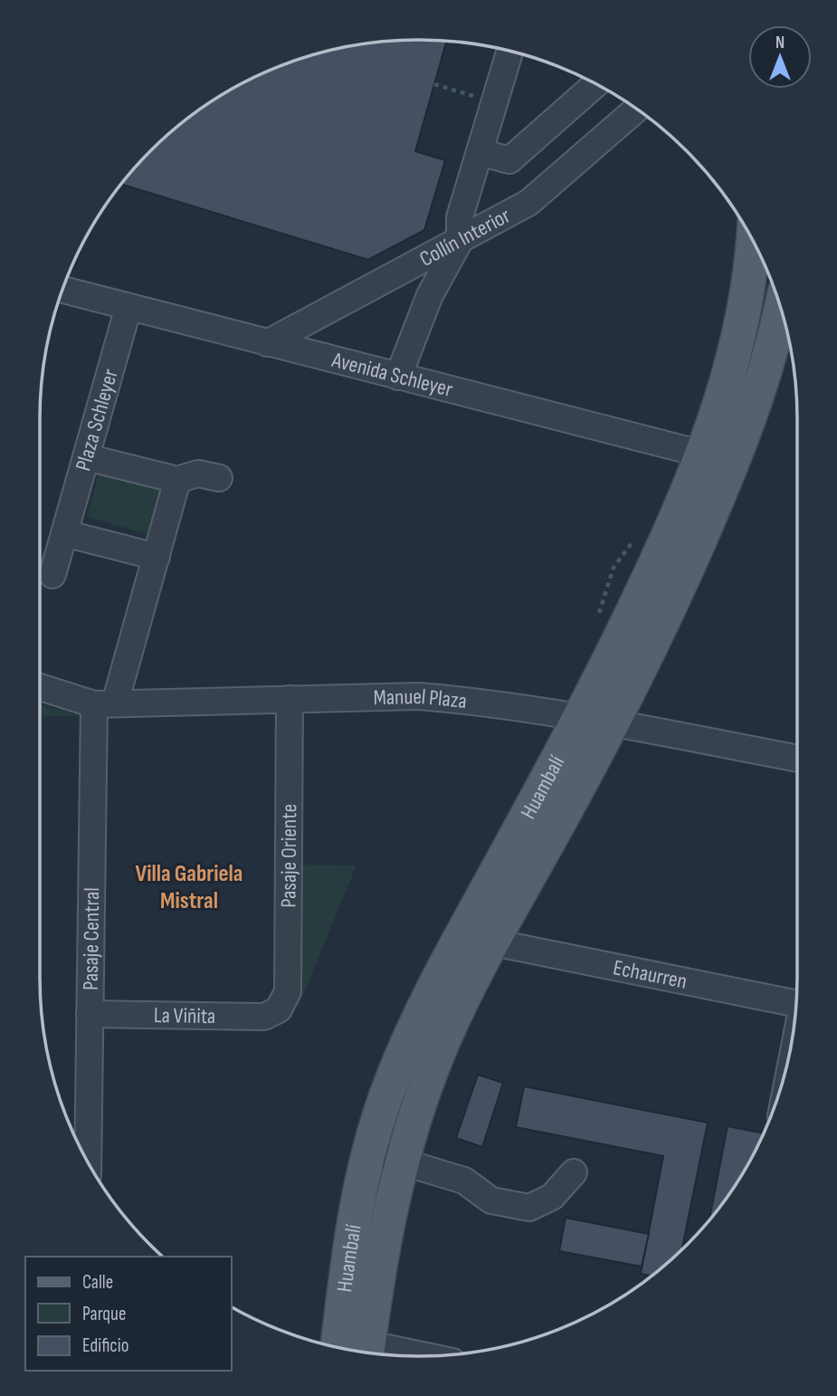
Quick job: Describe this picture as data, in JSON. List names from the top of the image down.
{
  "streets": {
    "main road": ["Huambalí"],
    "street": [
      "Collín Interior",
      "Avenida Schleyer",
      "Plaza Schleyer",
      "Manuel Plaza",
      "Pasaje Oriente",
      "Pasaje Central",
      "Echaurren",
      "La Viñita"
    ]
  },
  "crossings": [
    ["Collín Interior", "Avenida Schleyer"],
    ["Avenida Schleyer", "Plaza Schleyer"],
    ["Avenida Schleyer", "Huambalí"],
    ["Manuel Plaza", "Huambalí"],
    ["Manuel Plaza", "Pasaje Oriente"],
    ["Manuel Plaza", "Pasaje Central"],
    ["Huambalí", "Echaurren"],
    ["Pasaje Oriente", "La Viñita"],
    ["Pasaje Central", "La Viñita"]
  ],
  "districts": ["Villa Gabriela Mistral"],
  "legend": ["Calle", "Parque", "Edificio"],
  "north": "top"
}
